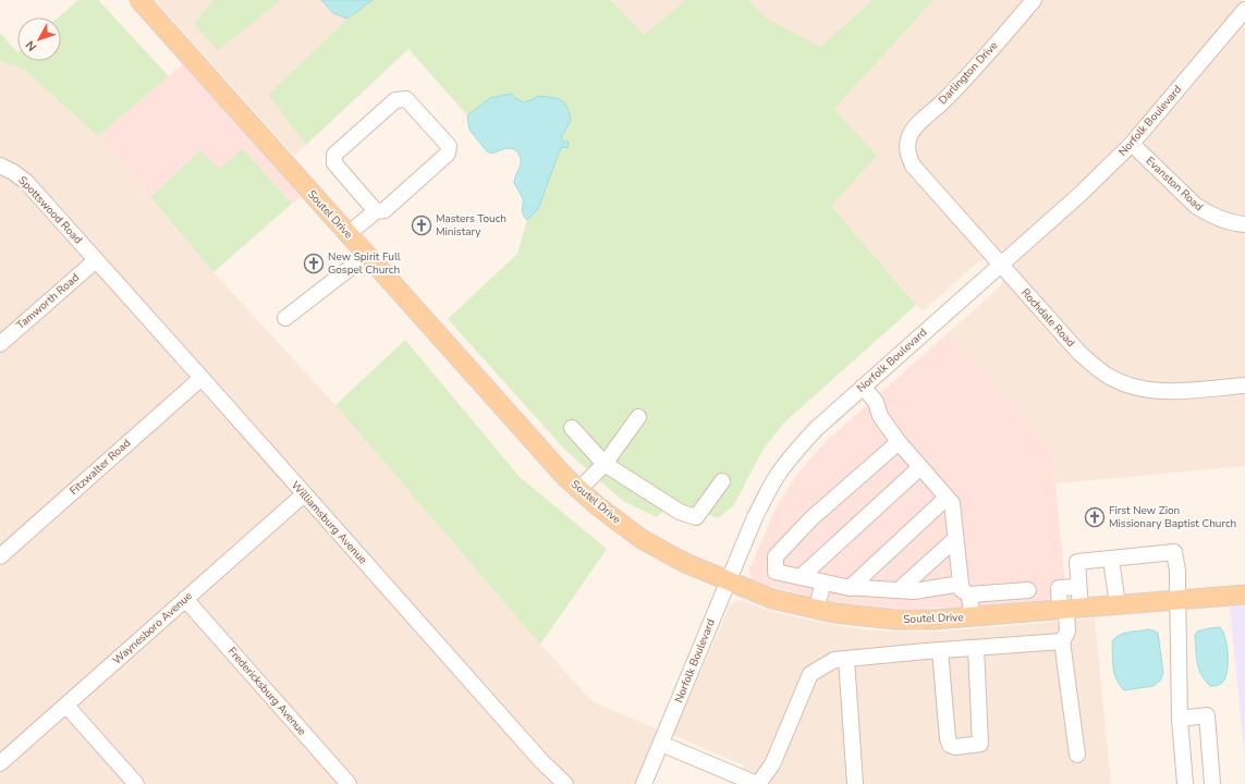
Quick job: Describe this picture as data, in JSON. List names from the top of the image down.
{
  "streets": {
    "main road": ["Soutel Drive"],
    "street": [
      "Darlington Drive",
      "Norfolk Boulevard",
      "Evanston Road",
      "Spottswood Road",
      "Tamworth Road",
      "Rochdale Road",
      "Fitzwalter Road",
      "Williamsburg Avenue",
      "Waynesboro Avenue",
      "Fredericksburg Avenue"
    ]
  },
  "crossings": [
    ["Darlington Drive", "Rochdale Road"],
    ["Norfolk Boulevard", "Evanston Road"],
    ["Norfolk Boulevard", "Soutel Drive"],
    ["Norfolk Boulevard", "Rochdale Road"],
    ["Spottswood Road", "Tamworth Road"],
    ["Spottswood Road", "Williamsburg Avenue"],
    ["Tamworth Road", "Williamsburg Avenue"],
    ["Fitzwalter Road", "Williamsburg Avenue"],
    ["Williamsburg Avenue", "Waynesboro Avenue"],
    ["Waynesboro Avenue", "Fredericksburg Avenue"]
  ],
  "places": {
    "church": ["Masters Touch Ministary", "New Spirit Full Gospel Church", "First New Zion Missionary Baptist Church"]
  },
  "north": "bottom left"
}
